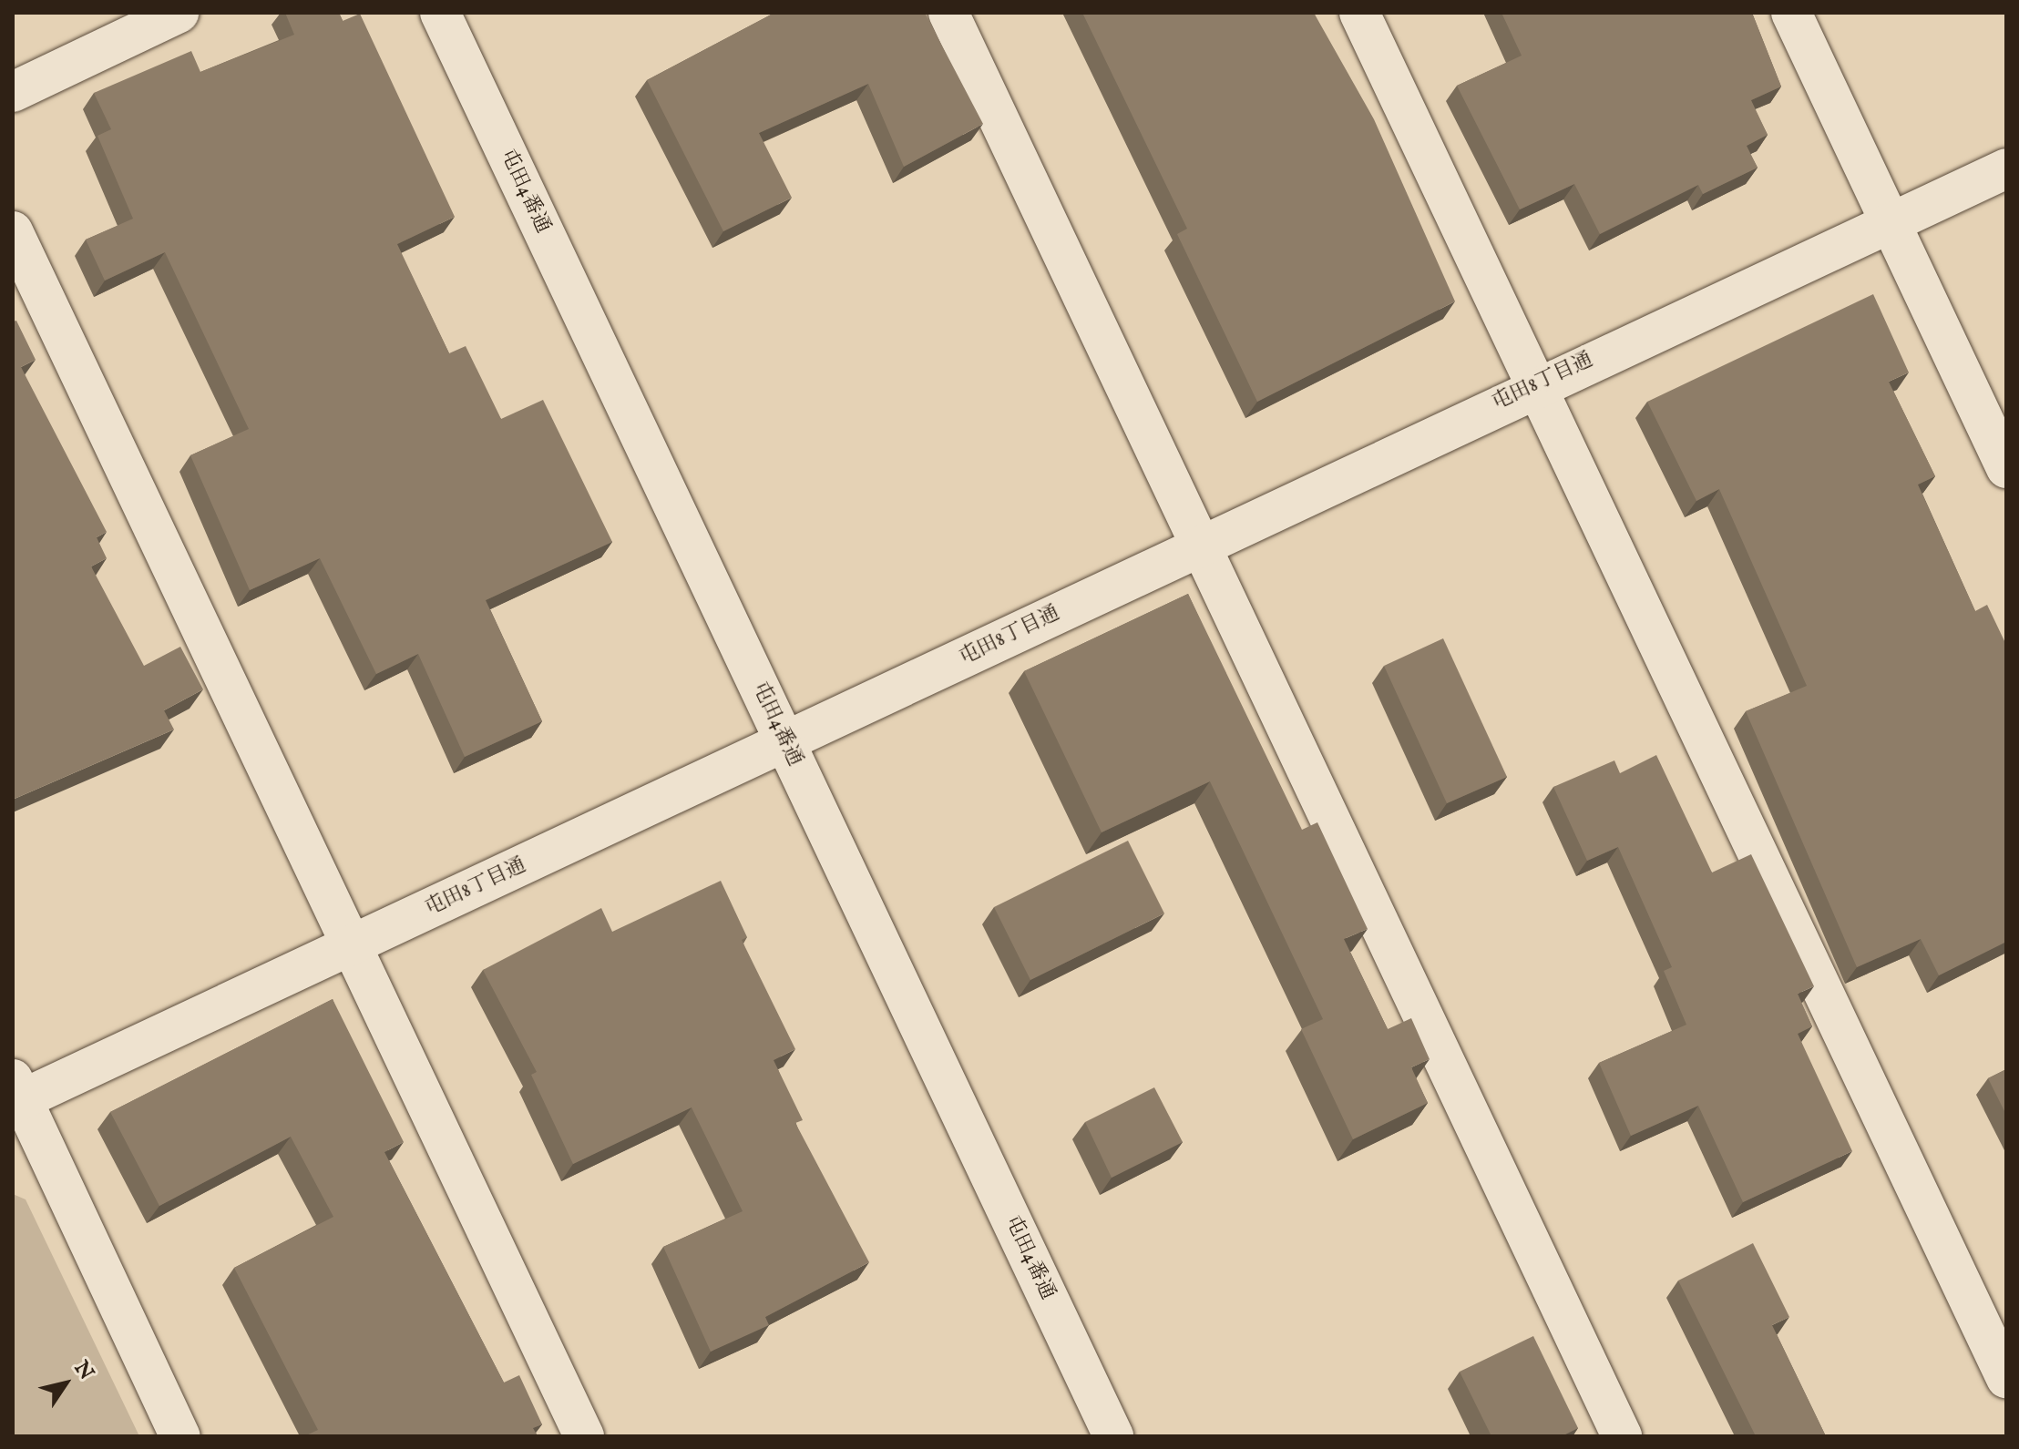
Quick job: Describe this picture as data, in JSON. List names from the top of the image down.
{
  "streets": {
    "street": ["屯田4番通", "屯田8丁目通"]
  },
  "crossings": [
    ["屯田4番通", "屯田8丁目通"]
  ],
  "north": "top right"
}
